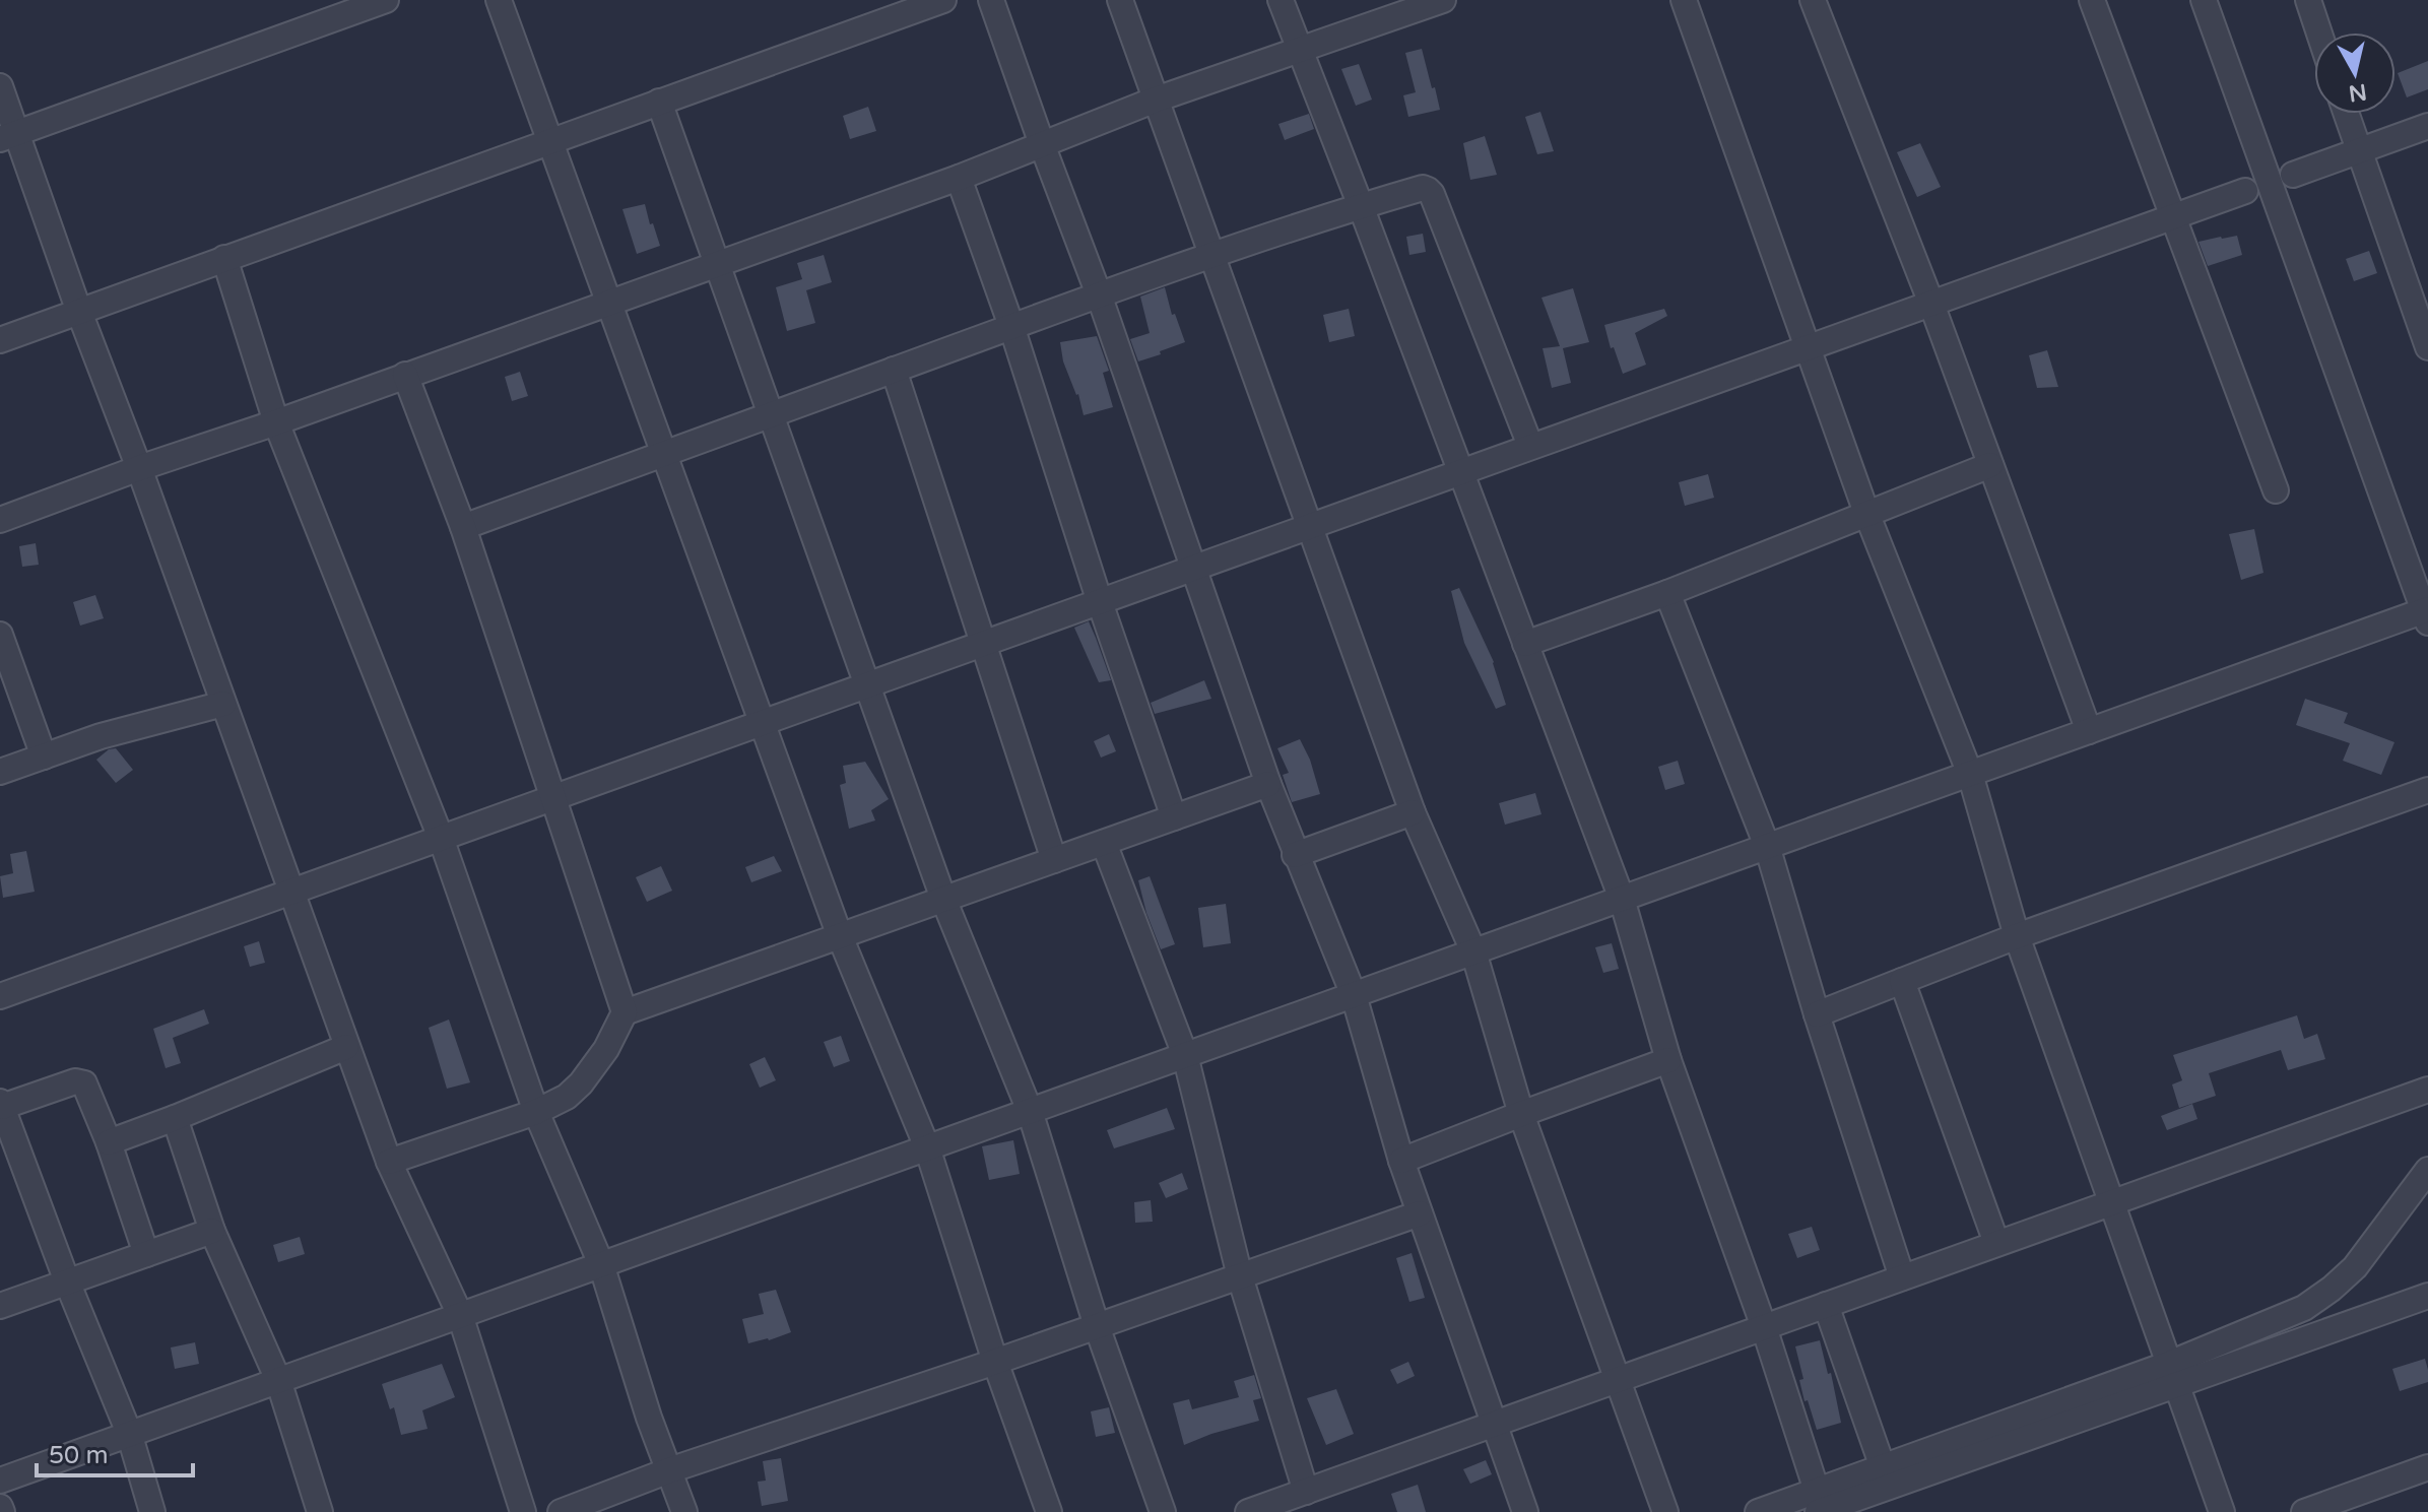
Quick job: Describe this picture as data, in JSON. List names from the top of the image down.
{
  "scale_bar": "50 m",
  "north": "bottom"
}
